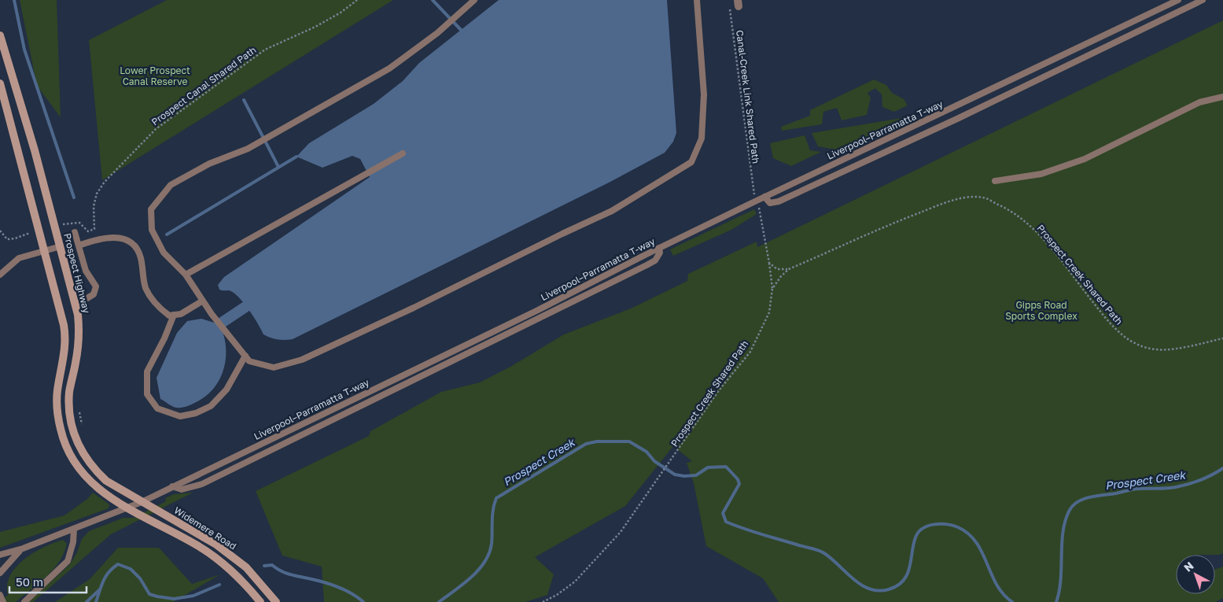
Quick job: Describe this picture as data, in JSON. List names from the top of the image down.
{
  "streets": {
    "main road": ["Prospect Highway", "Widemere Road"],
    "lane": ["Liverpool–Parramatta T-way"],
    "path": ["Prospect Canal Shared Path", "Canal-Creek Link Shared Path", "Prospect Creek Shared Path"]
  },
  "crossings": [
    ["Liverpool–Parramatta T-way", "Prospect Highway"],
    ["Liverpool–Parramatta T-way", "Widemere Road"],
    ["Prospect Highway", "Widemere Road"]
  ],
  "water": ["Prospect Creek"],
  "parks": ["Lower Prospect Canal Reserve", "Gipps Road Sports Complex"],
  "scale_bar": "50 m",
  "north": "top left"
}
